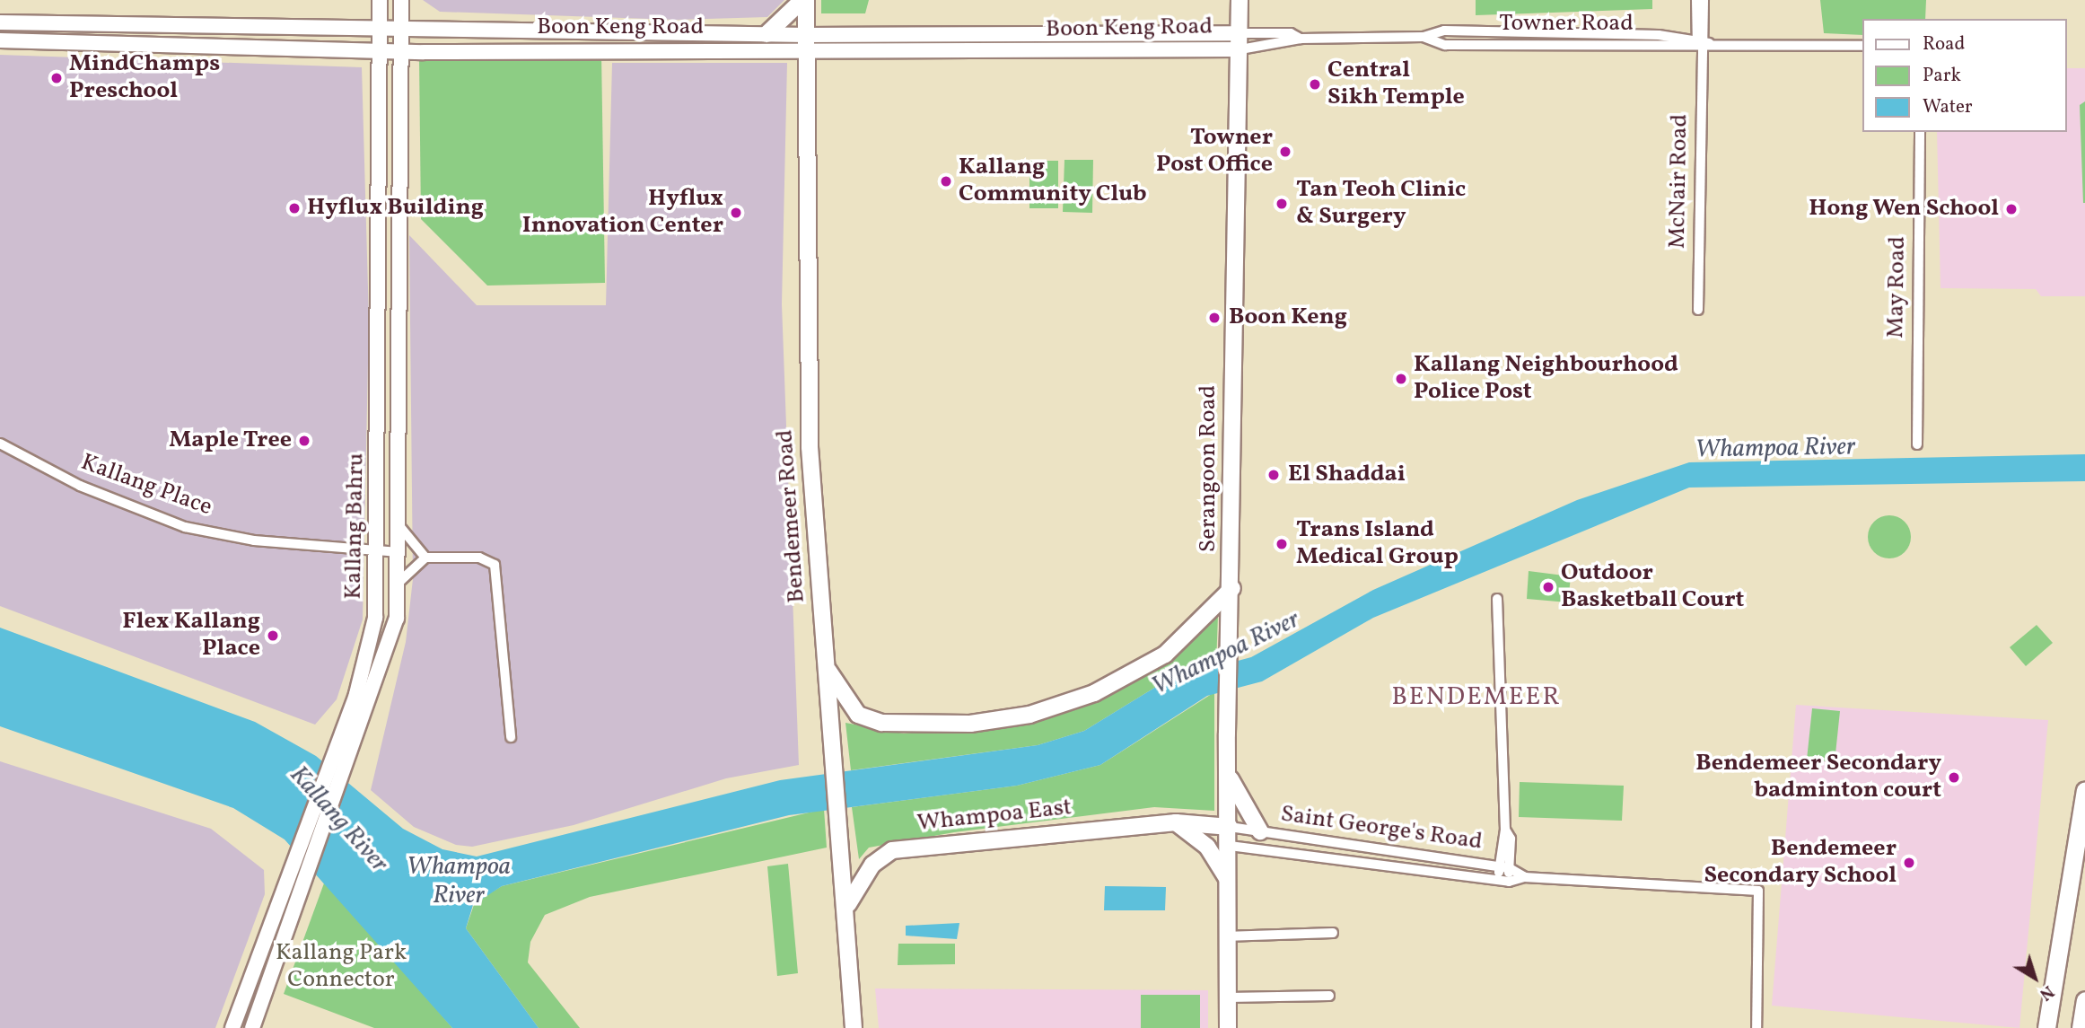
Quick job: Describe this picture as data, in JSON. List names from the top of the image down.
{
  "streets": {
    "main road": [
      "Boon Keng Road",
      "Serangoon Road",
      "Bendemeer Road",
      "Kallang Bahru",
      "Whampoa East"
    ],
    "street": [
      "Towner Road",
      "McNair Road",
      "May Road",
      "Kallang Place",
      "Saint George's Road"
    ]
  },
  "crossings": [
    ["Towner Road", "Boon Keng Road"],
    ["Towner Road", "McNair Road"],
    ["Towner Road", "Serangoon Road"],
    ["Boon Keng Road", "Serangoon Road"],
    ["Boon Keng Road", "Bendemeer Road"],
    ["Boon Keng Road", "Kallang Bahru"],
    ["Serangoon Road", "Whampoa East"],
    ["Serangoon Road", "Saint George's Road"],
    ["Kallang Place", "Kallang Bahru"],
    ["Bendemeer Road", "Whampoa East"],
    ["Whampoa East", "Saint George's Road"]
  ],
  "districts": ["BENDEMEER"],
  "water": ["Whampoa River", "Kallang River"],
  "parks": ["Kallang Park Connector"],
  "places": [
    "MindChamps Preschool",
    "Central Sikh Temple",
    "Towner Post Office",
    "Kallang Community Club",
    "Tan Teoh Clinic & Surgery",
    "Hyflux Building",
    "Hong Wen School",
    "Hyflux Innovation Center",
    "Boon Keng",
    "Kallang Neighbourhood Police Post",
    "Maple Tree",
    "El Shaddai",
    "Trans Island Medical Group",
    "Outdoor Basketball Court",
    "Flex Kallang Place",
    "Bendemeer Secondary badminton court",
    "Bendemeer Secondary School"
  ],
  "legend": ["Road", "Park", "Water"],
  "north": "bottom right"
}
